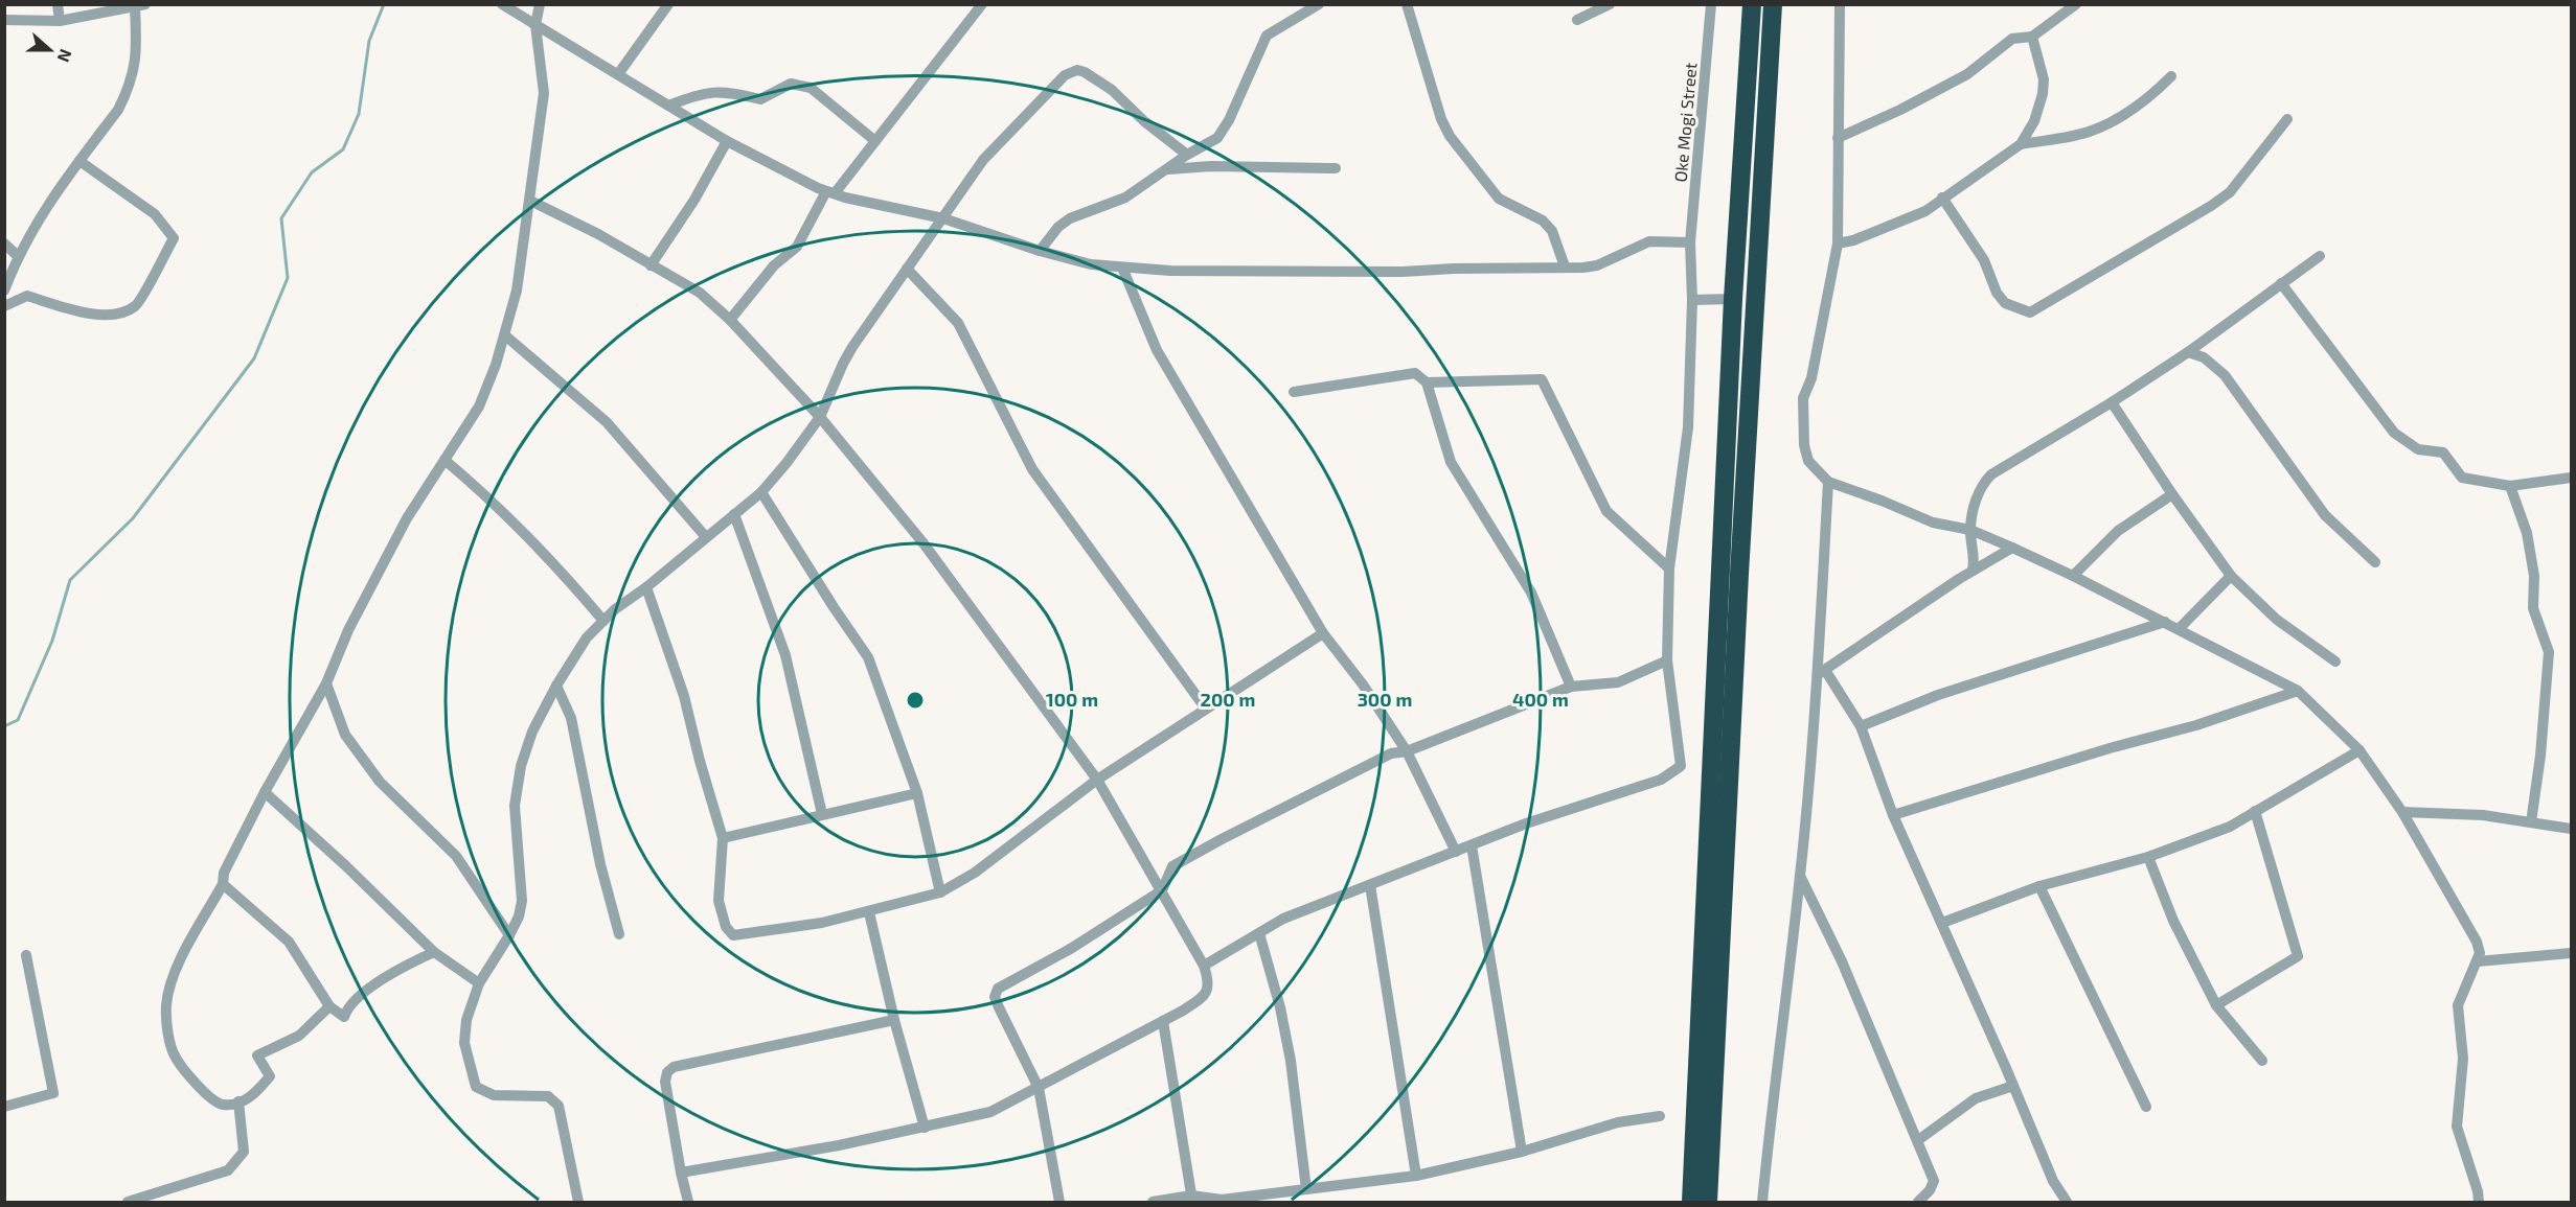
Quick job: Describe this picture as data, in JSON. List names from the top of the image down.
{
  "streets": {
    "street": ["Oke Mogi Street"]
  },
  "north": "right",
  "rings": [
    "100 m",
    "200 m",
    "300 m",
    "400 m"
  ]
}
